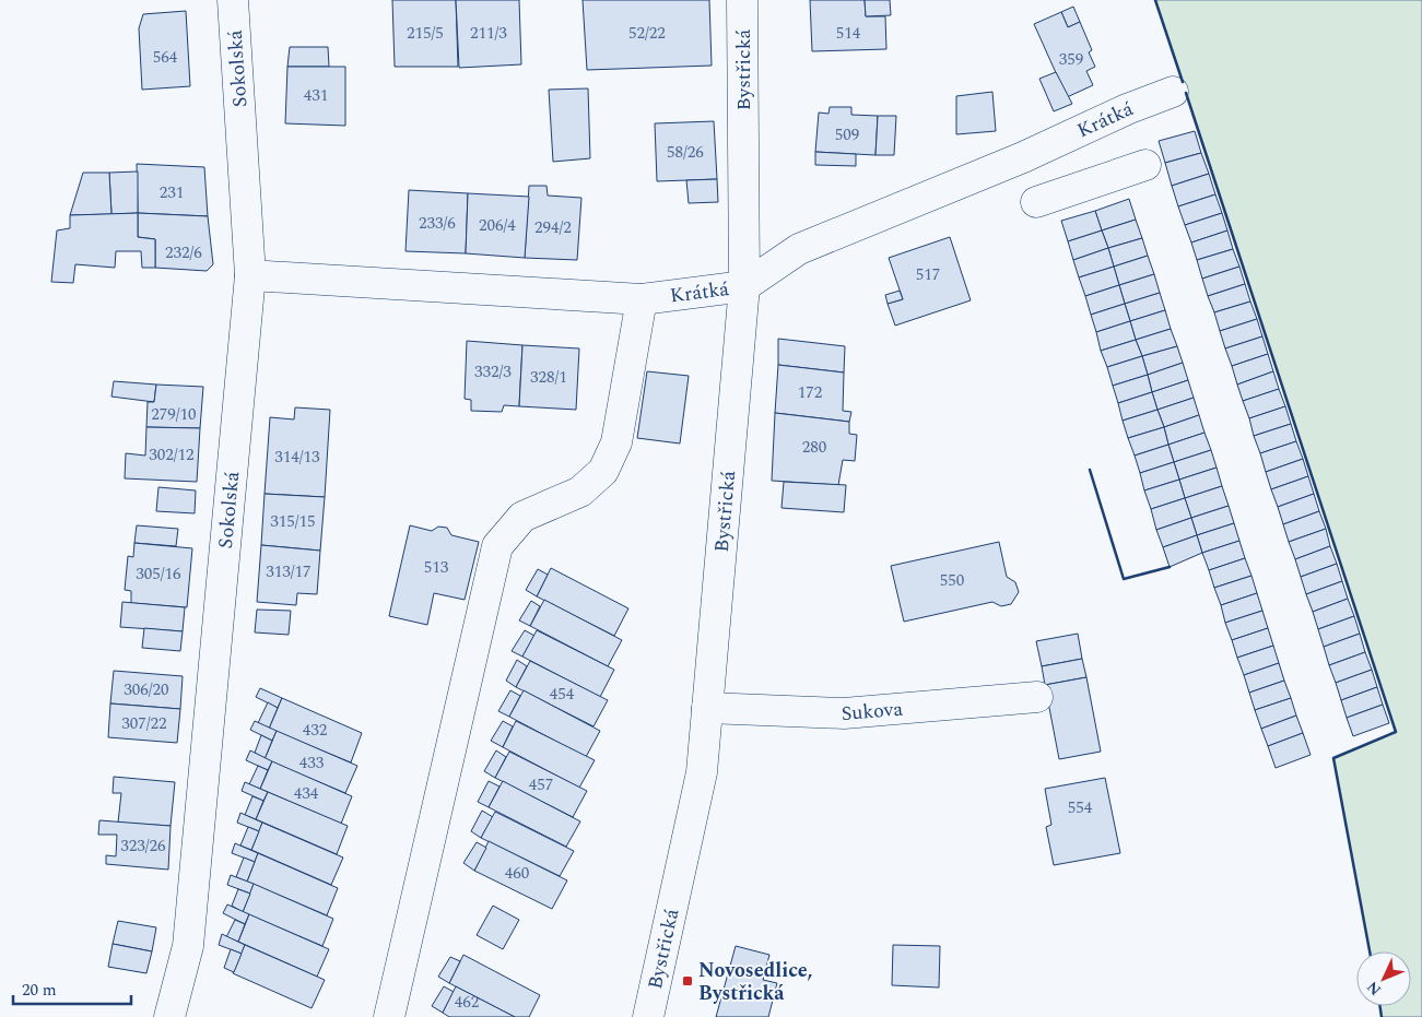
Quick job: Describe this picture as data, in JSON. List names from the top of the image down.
{
  "streets": {
    "street": [
      "Sokolská",
      "Bystřická",
      "Krátká",
      "Sukova"
    ]
  },
  "crossings": [
    ["Sokolská", "Krátká"],
    ["Bystřická", "Krátká"],
    ["Bystřická", "Sukova"]
  ],
  "places": {
    "transit": ["Novosedlice, Bystřická"]
  },
  "house_numbers": [
    "215/5",
    "211/3",
    "52/22",
    "514",
    "564",
    "359",
    "431",
    "509",
    "58/26",
    "231",
    "233/6",
    "206/4",
    "294/2",
    "232/6",
    "517",
    "332/3",
    "328/1",
    "172",
    "279/10",
    "280",
    "302/12",
    "314/13",
    "315/15",
    "513",
    "313/17",
    "305/16",
    "550",
    "306/20",
    "454",
    "307/22",
    "432",
    "433",
    "457",
    "434",
    "554",
    "323/26",
    "460",
    "462"
  ],
  "scale_bar": "20 m",
  "north": "bottom left"
}
